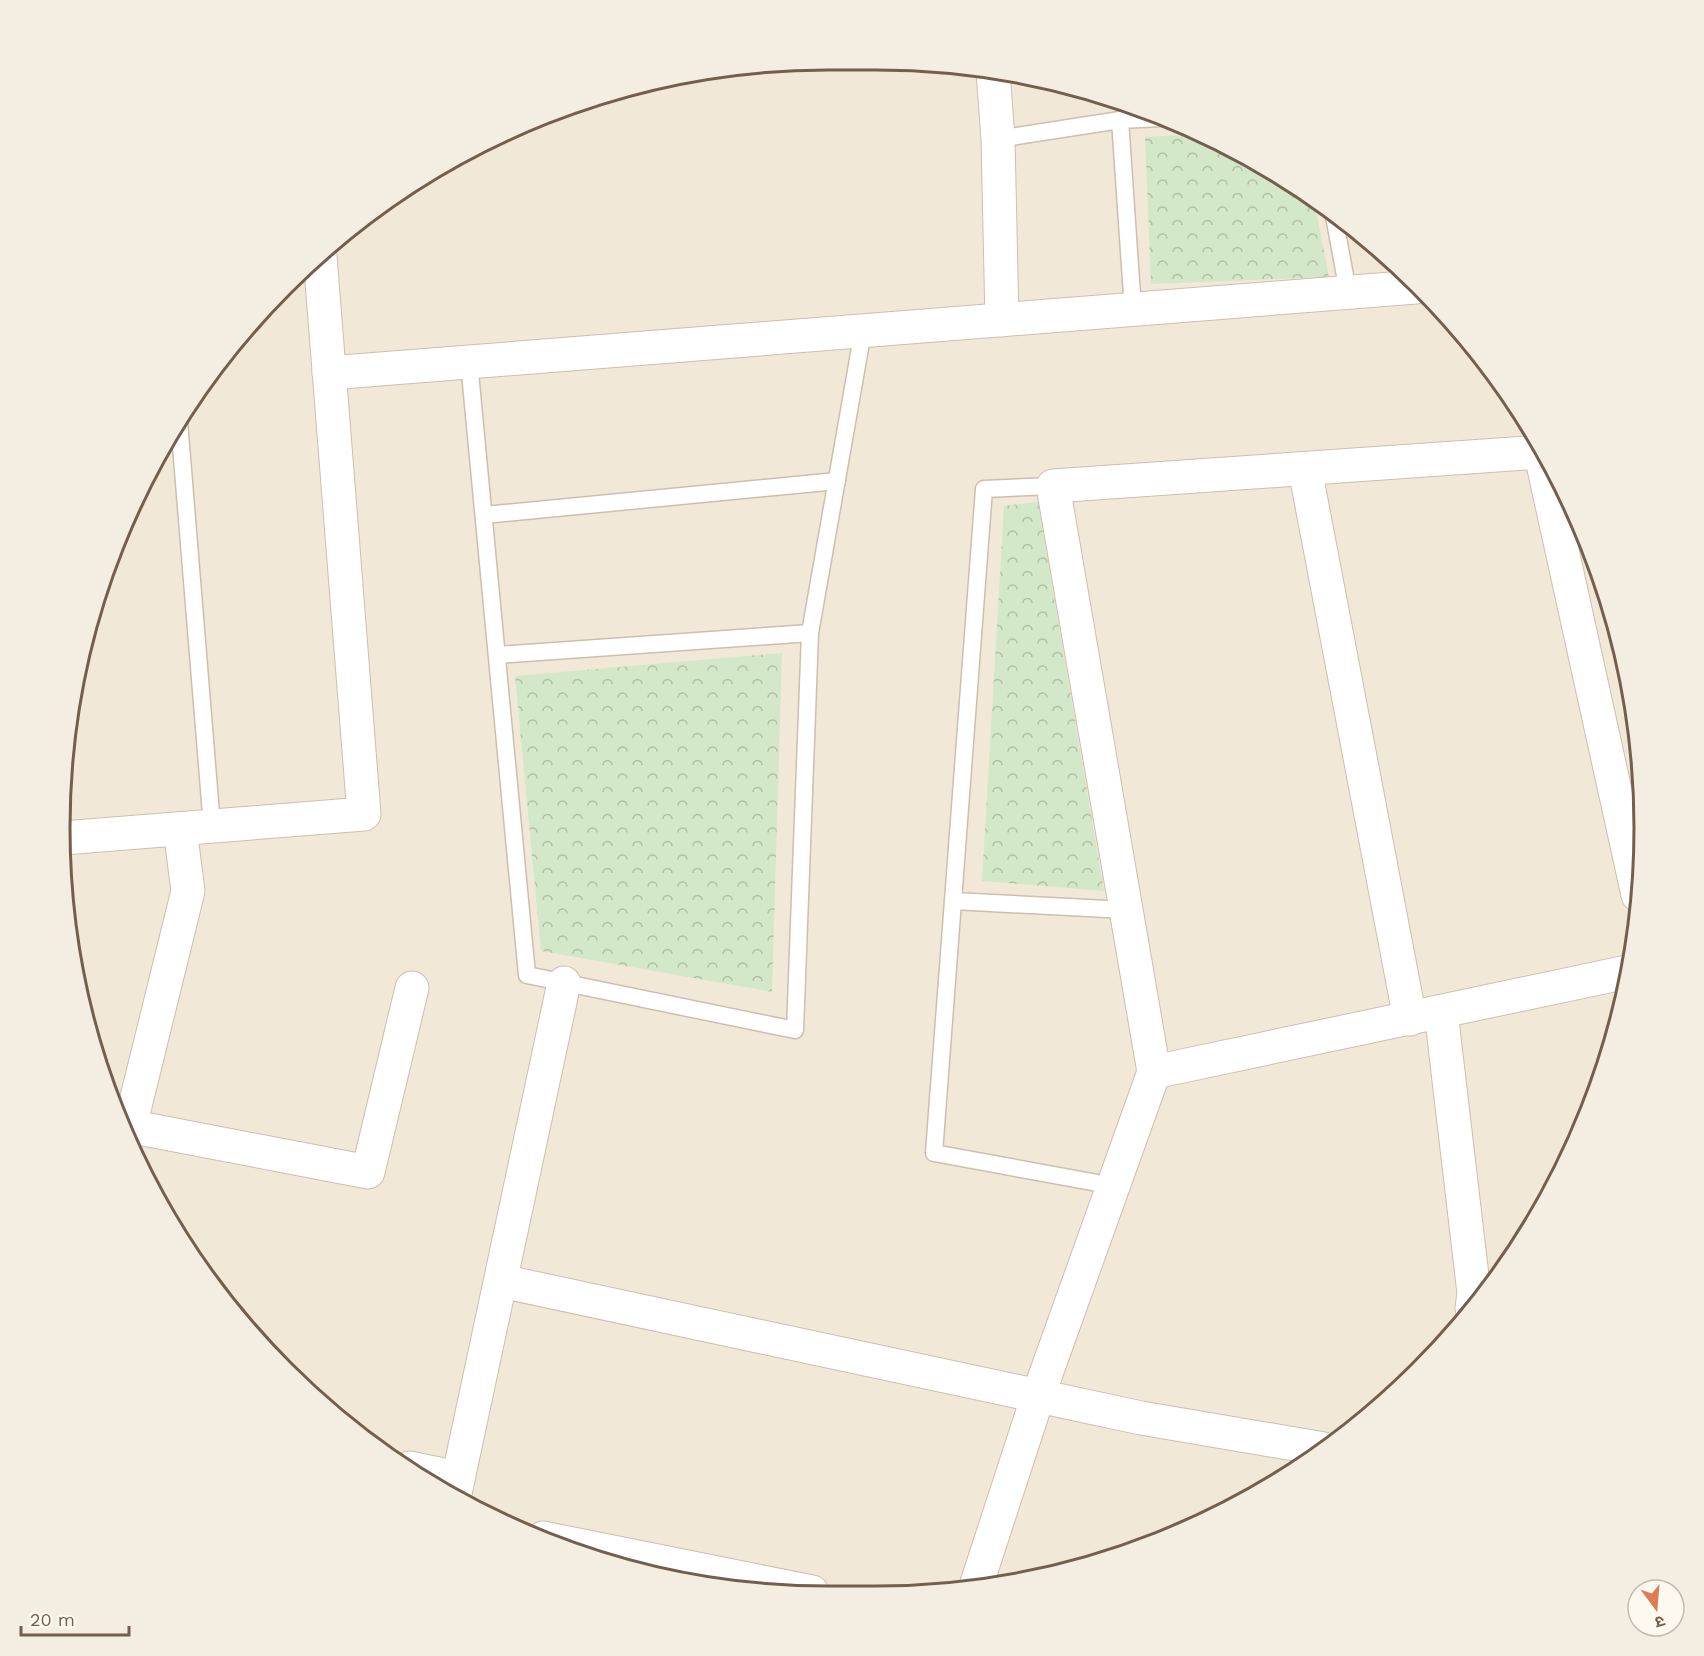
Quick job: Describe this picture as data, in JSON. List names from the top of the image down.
{
  "scale_bar": "20 m",
  "north": "bottom"
}
